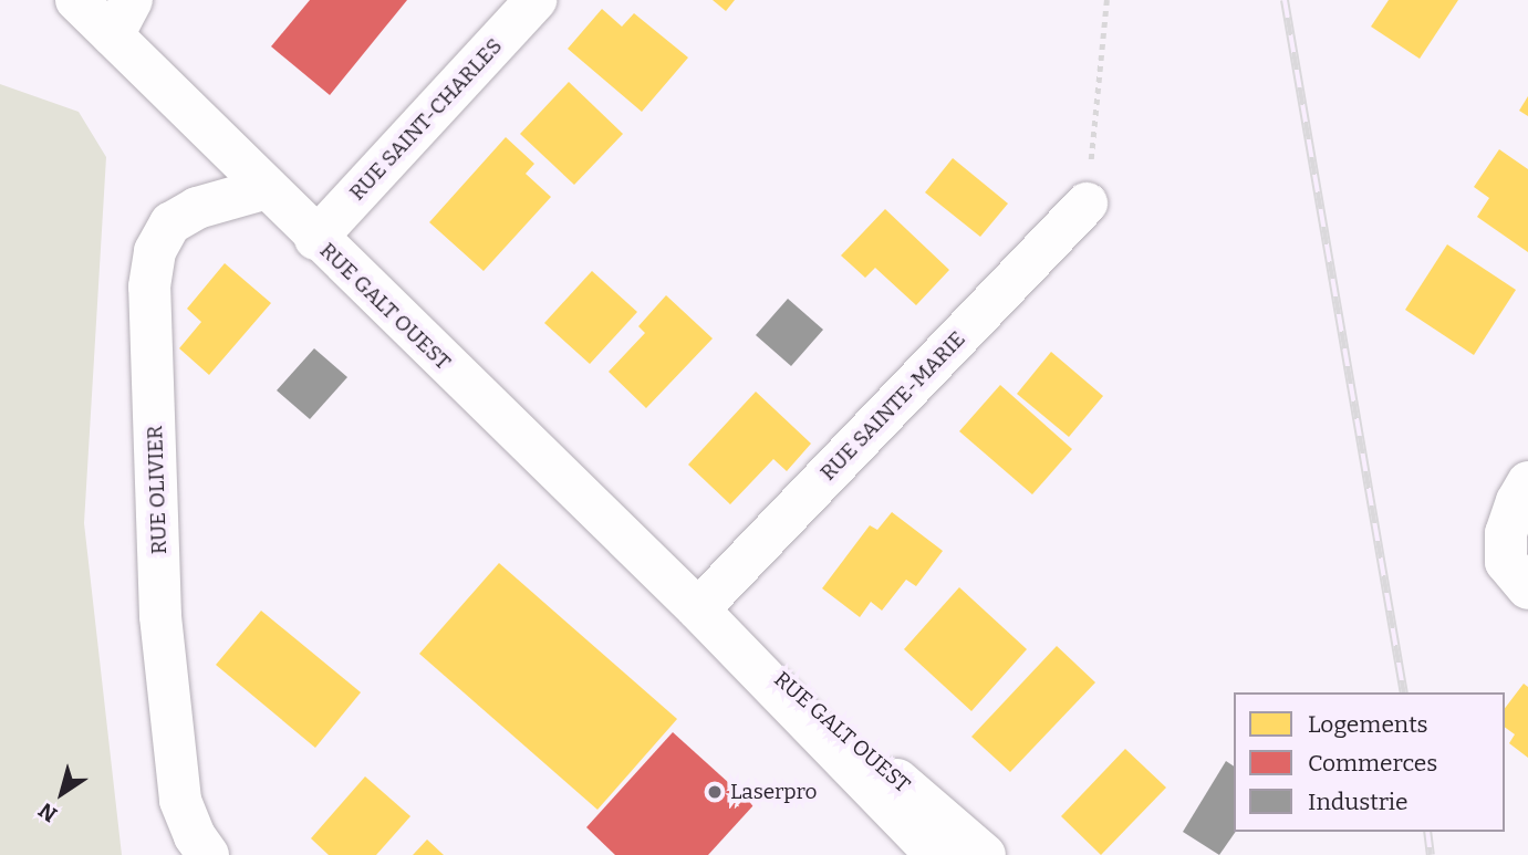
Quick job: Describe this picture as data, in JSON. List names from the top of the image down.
{
  "streets": {
    "street": [
      "RUE SAINT-CHARLES",
      "RUE GALT OUEST",
      "RUE SAINTE-MARIE",
      "RUE OLIVIER"
    ]
  },
  "crossings": [
    ["RUE SAINT-CHARLES", "RUE GALT OUEST"],
    ["RUE GALT OUEST", "RUE SAINTE-MARIE"],
    ["RUE GALT OUEST", "RUE OLIVIER"]
  ],
  "places": ["Laserpro"],
  "legend": ["Logements", "Commerces", "Industrie"],
  "north": "bottom left"
}
